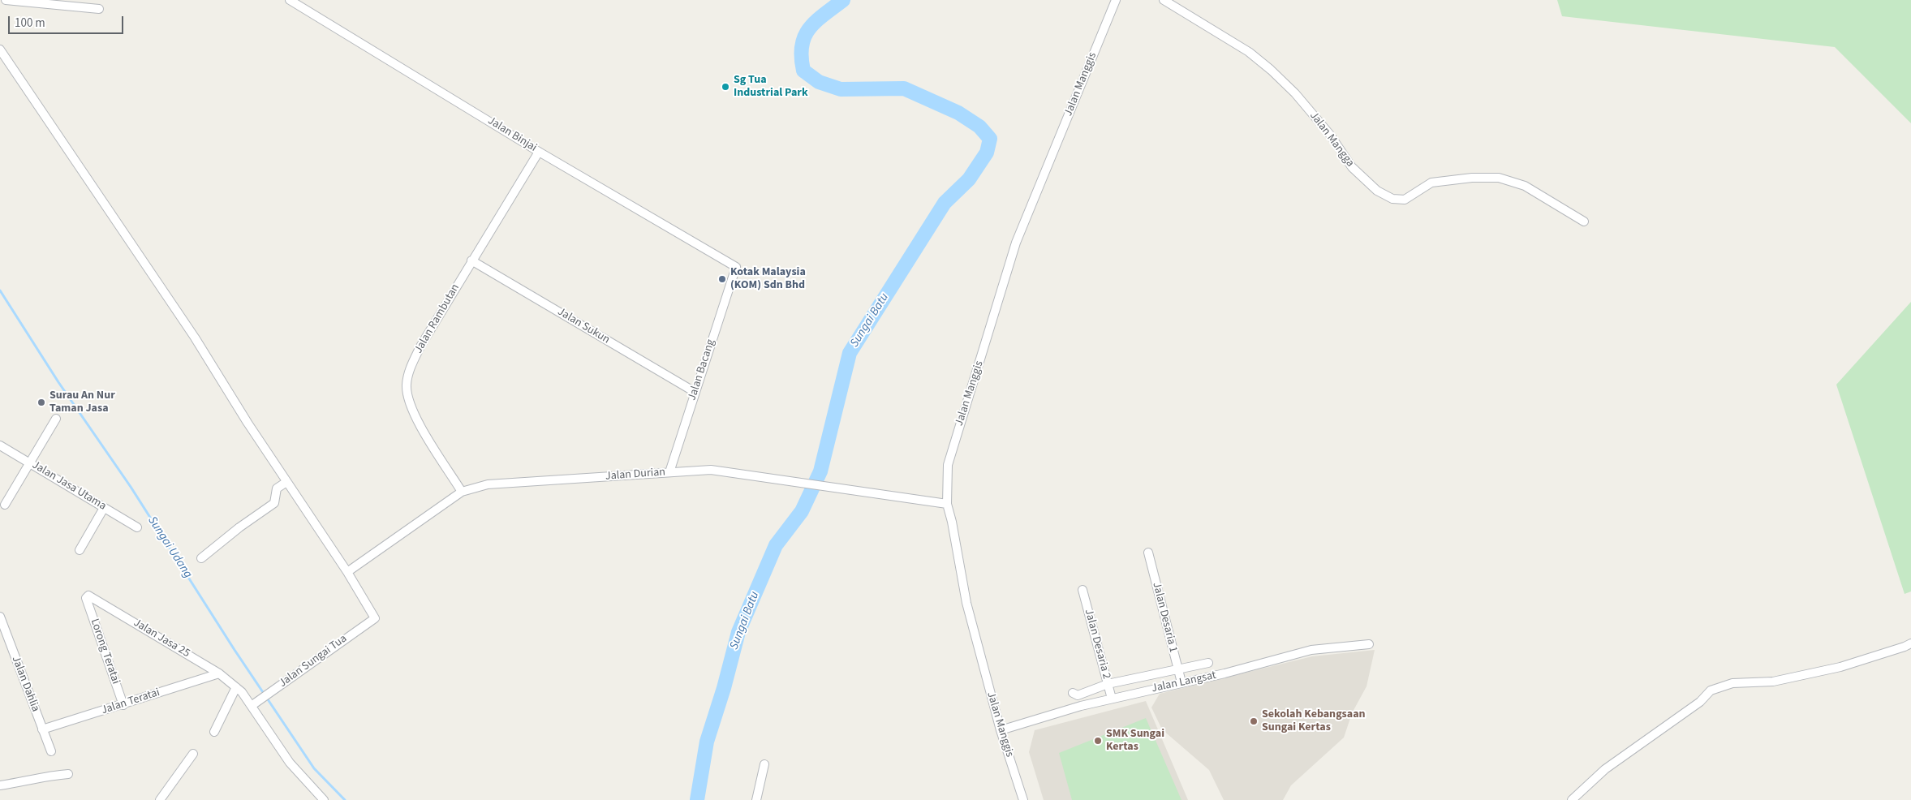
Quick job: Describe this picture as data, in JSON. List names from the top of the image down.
{
  "streets": {
    "street": [
      "Jalan Manggis",
      "Jalan Binjai",
      "Jalan Mangga",
      "Jalan Rambutan",
      "Jalan Sukun",
      "Jalan Bacang",
      "Jalan Durian",
      "Jalan Jasa Utama",
      "Jalan Desaria 1",
      "Jalan Jasa 25",
      "Jalan Desaria 2",
      "Lorong Teratai",
      "Jalan Sungai Tua",
      "Jalan Langsat",
      "Jalan Dahlia",
      "Jalan Teratai"
    ]
  },
  "crossings": [
    ["Jalan Manggis", "Jalan Durian"],
    ["Jalan Manggis", "Jalan Langsat"],
    ["Jalan Binjai", "Jalan Rambutan"],
    ["Jalan Binjai", "Jalan Bacang"],
    ["Jalan Rambutan", "Jalan Sukun"],
    ["Jalan Rambutan", "Jalan Durian"],
    ["Jalan Sukun", "Jalan Bacang"],
    ["Jalan Bacang", "Jalan Durian"],
    ["Jalan Durian", "Jalan Sungai Tua"],
    ["Jalan Desaria 1", "Jalan Langsat"],
    ["Jalan Jasa 25", "Lorong Teratai"],
    ["Jalan Jasa 25", "Jalan Sungai Tua"],
    ["Jalan Jasa 25", "Jalan Teratai"],
    ["Jalan Desaria 2", "Jalan Langsat"],
    ["Lorong Teratai", "Jalan Teratai"],
    ["Jalan Dahlia", "Jalan Teratai"]
  ],
  "water": ["Sungai Batu", "Sungai Udang"],
  "places": [
    "Sg Tua Industrial Park",
    "Kotak Malaysia (KOM) Sdn Bhd",
    "Surau An Nur Taman Jasa",
    "Sekolah Kebangsaan Sungai Kertas",
    "SMK Sungai Kertas"
  ],
  "scale_bar": "100 m"
}
